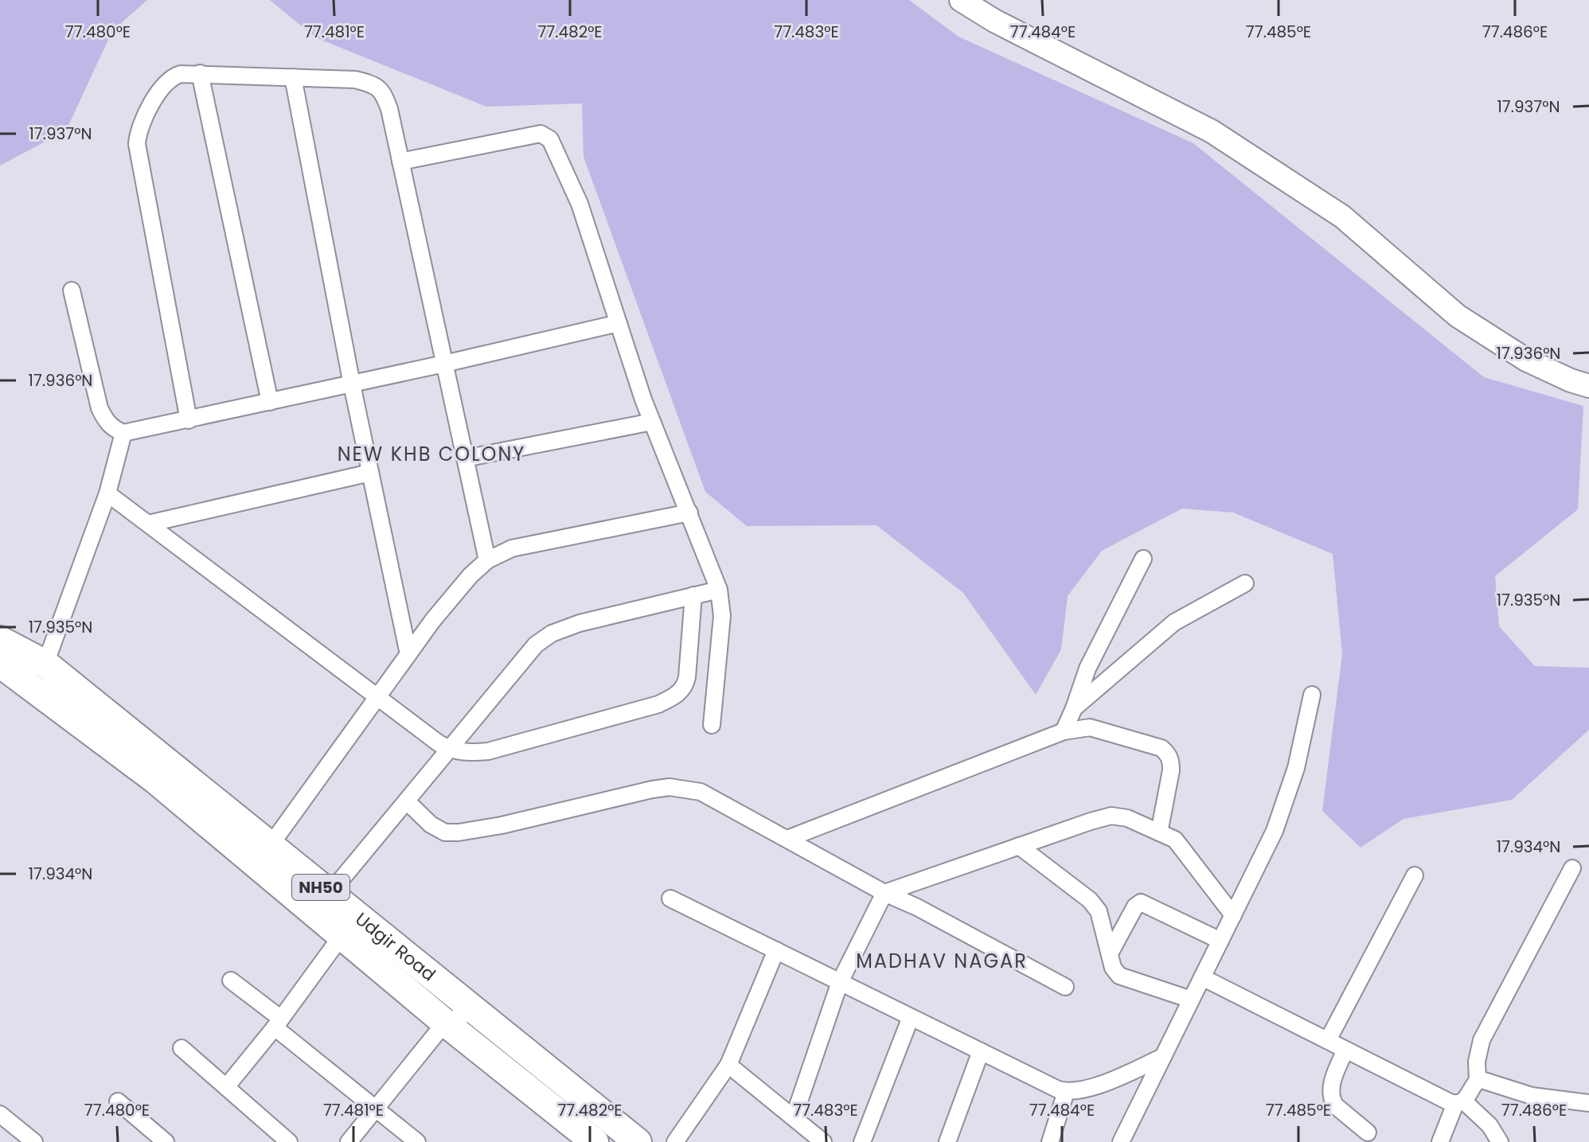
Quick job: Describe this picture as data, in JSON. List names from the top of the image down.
{
  "streets": {
    "highway": ["NH50", "Udgir Road"]
  },
  "districts": ["NEW KHB COLONY", "MADHAV NAGAR"],
  "coordinates": [
    "77.480°E",
    "77.481°E",
    "77.482°E",
    "77.483°E",
    "77.484°E",
    "77.485°E",
    "77.486°E",
    "17.937°N",
    "17.936°N",
    "17.935°N",
    "17.934°N"
  ]
}
